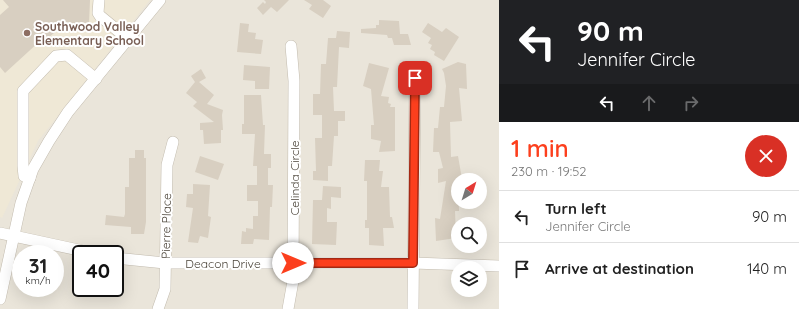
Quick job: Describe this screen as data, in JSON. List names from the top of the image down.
{
  "streets": {
    "street": ["Celinda Circle", "Pierre Place", "Deacon Drive"]
  },
  "crossings": [
    ["Celinda Circle", "Deacon Drive"],
    ["Pierre Place", "Deacon Drive"]
  ],
  "places": ["Southwood Valley Elementary School"],
  "north": "top right",
  "page": {
    "turn": ["90 m", "Jennifer Circle"],
    "heading": ["1 min", "230 m · 19:52"],
    "list": [
      {
        "name": "Turn left",
        "note": "Jennifer Circle",
        "value": "90 m"
      },
      {
        "name": "Arrive at destination",
        "value": "140 m"
      }
    ],
    "speed": "31 km/h",
    "limit": "40"
  }
}
